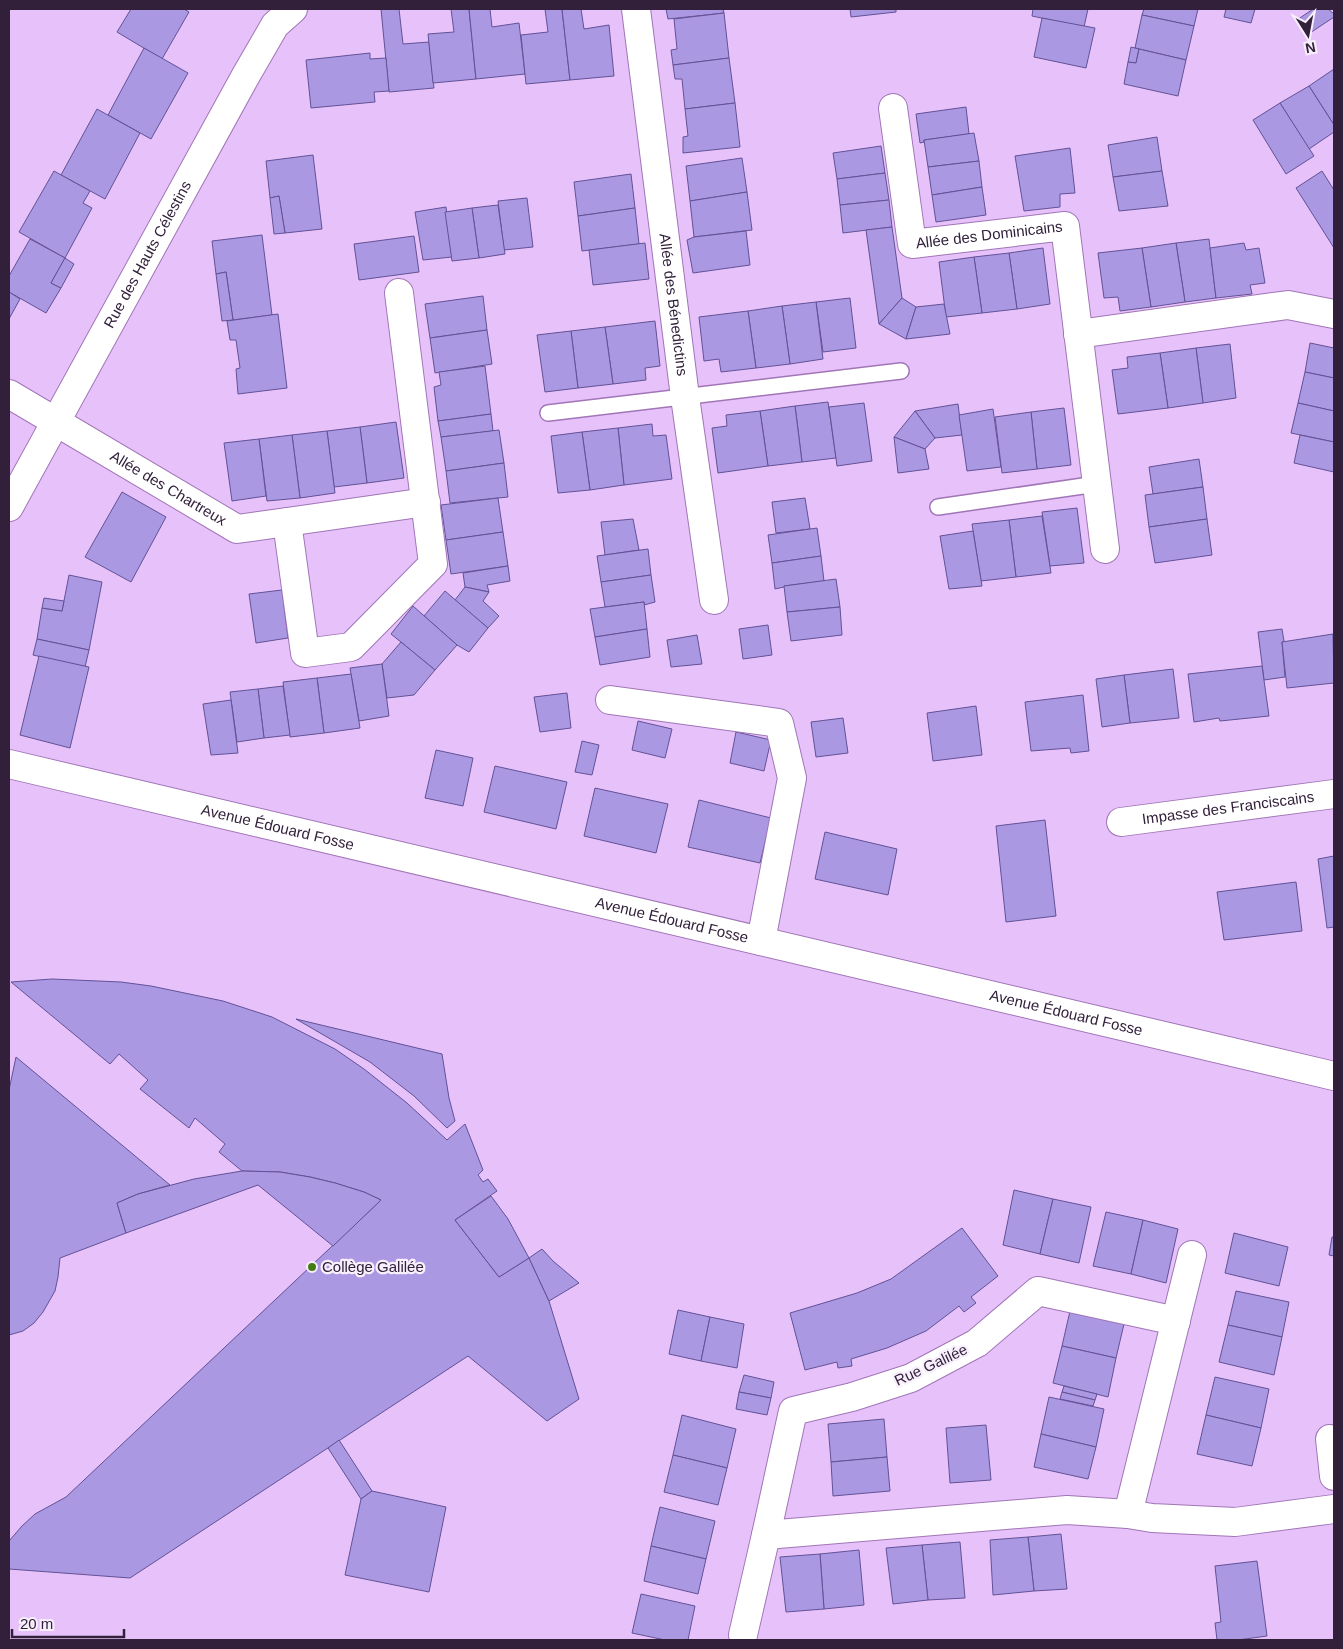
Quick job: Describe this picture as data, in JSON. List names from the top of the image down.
{
  "streets": {
    "street": [
      "Allée des Dominicains",
      "Rue des Hauts Célestins",
      "Allée des Bénedictins",
      "Allée des Chartreux",
      "Impasse des Franciscains",
      "Avenue Édouard Fosse",
      "Rue Galilée"
    ]
  },
  "crossings": [
    ["Rue des Hauts Célestins", "Allée des Chartreux"]
  ],
  "places": ["Collège Galilée"],
  "scale_bar": "20 m",
  "north": "bottom"
}
